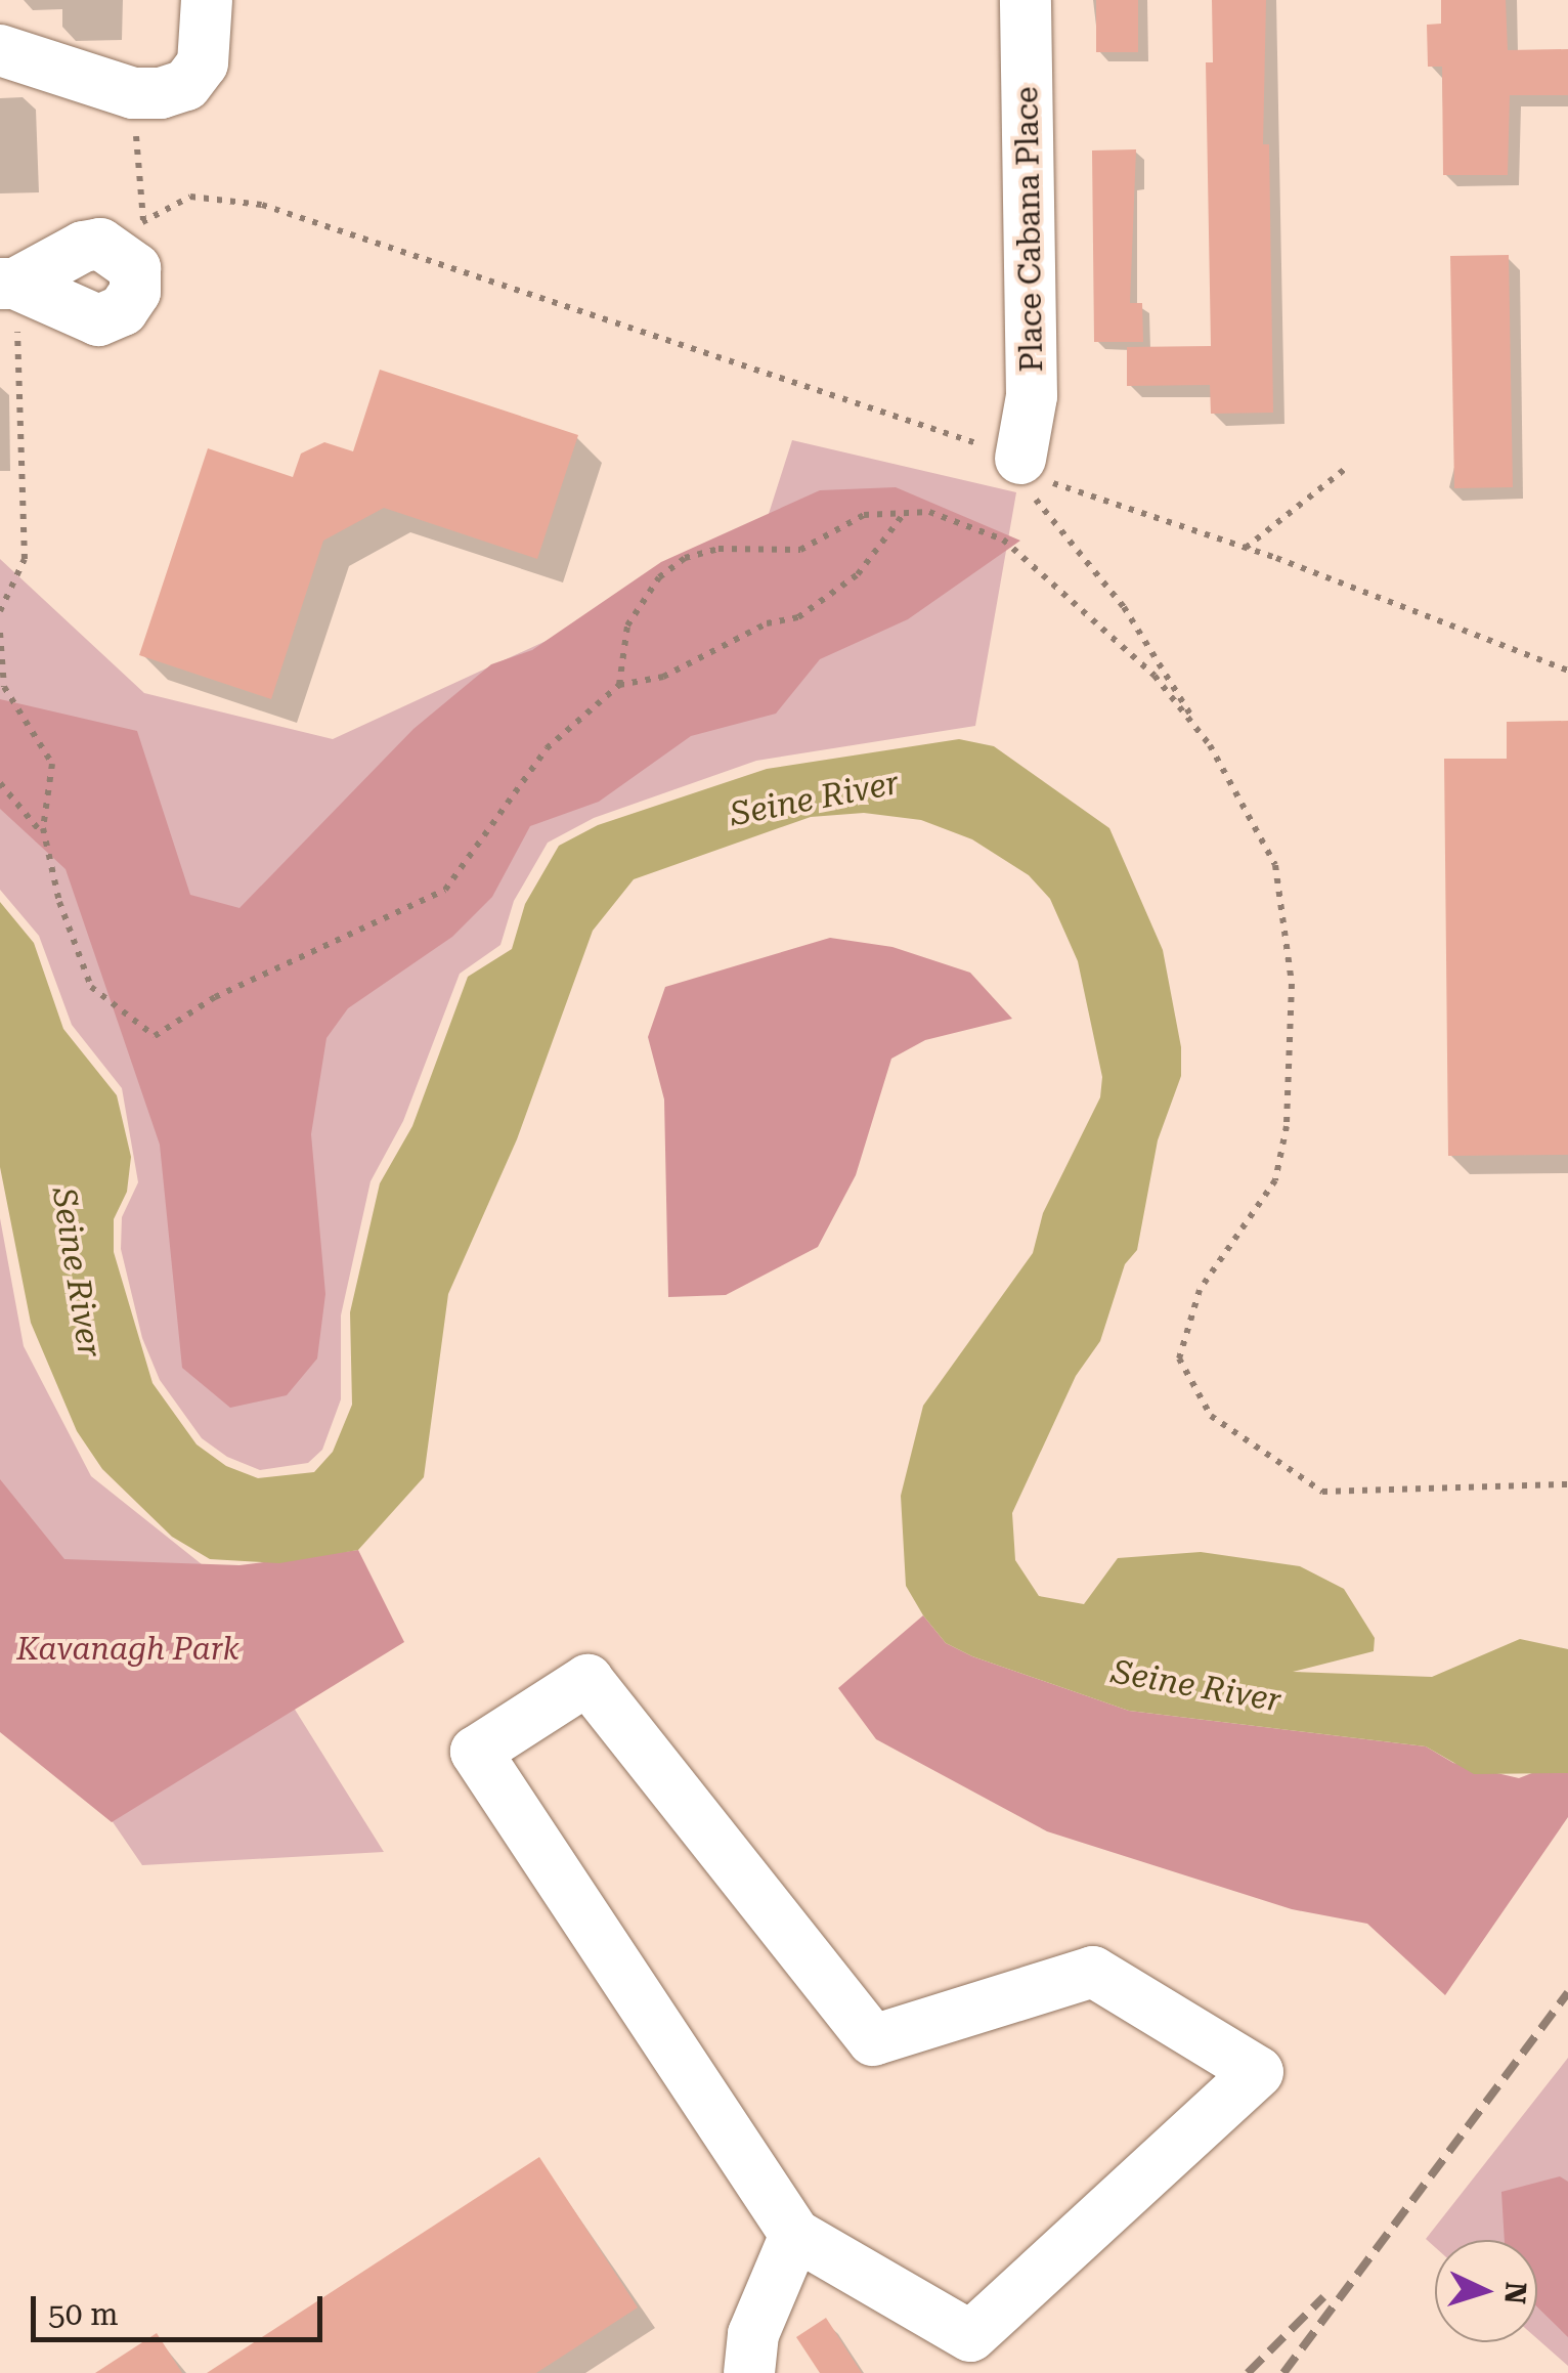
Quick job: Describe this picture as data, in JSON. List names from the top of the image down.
{
  "streets": {
    "street": ["Place Cabana Place"]
  },
  "water": ["Seine River"],
  "parks": ["Kavanagh Park"],
  "scale_bar": "50 m",
  "north": "right"
}
